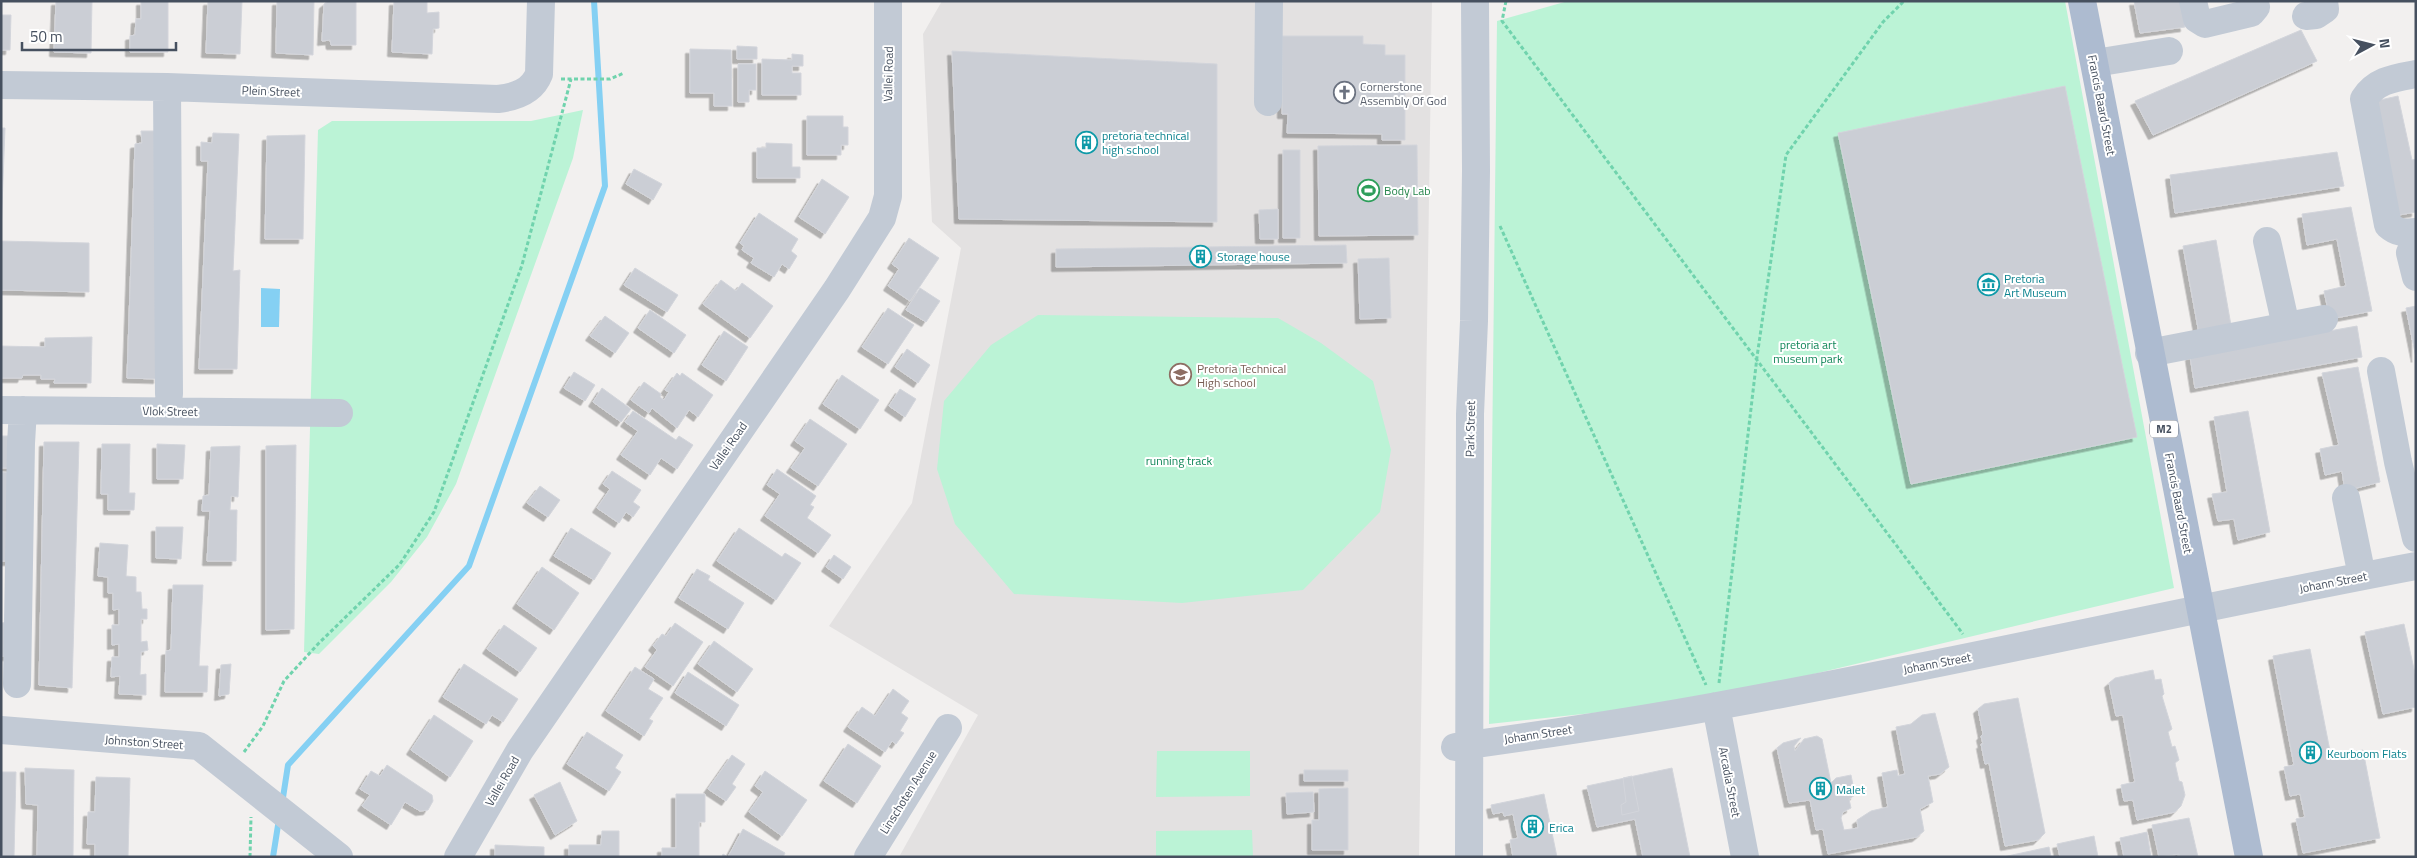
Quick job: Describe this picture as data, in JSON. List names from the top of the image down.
{
  "streets": {
    "main road": ["Francis Baard Street", "M2"],
    "street": [
      "Vallei Road",
      "Plein Street",
      "Vlok Street",
      "Park Street",
      "Johann Street",
      "Johnston Street",
      "Arcadia Street",
      "Linschoten Avenue"
    ]
  },
  "crossings": [
    ["Francis Baard Street", "Johann Street"],
    ["Park Street", "Johann Street"],
    ["Johann Street", "Arcadia Street"]
  ],
  "parks": ["pretoria art museum park", "running track"],
  "places": {
    "church": ["Cornerstone Assembly Of God"],
    "building": [
      "pretoria technical high school",
      "Storage house",
      "Keurboom Flats",
      "Malet",
      "Erica"
    ],
    "sports": ["Body Lab"],
    "museum": ["Pretoria Art Museum"],
    "school or university": ["Pretoria Technical High school"]
  },
  "scale_bar": "50 m",
  "north": "right"
}
